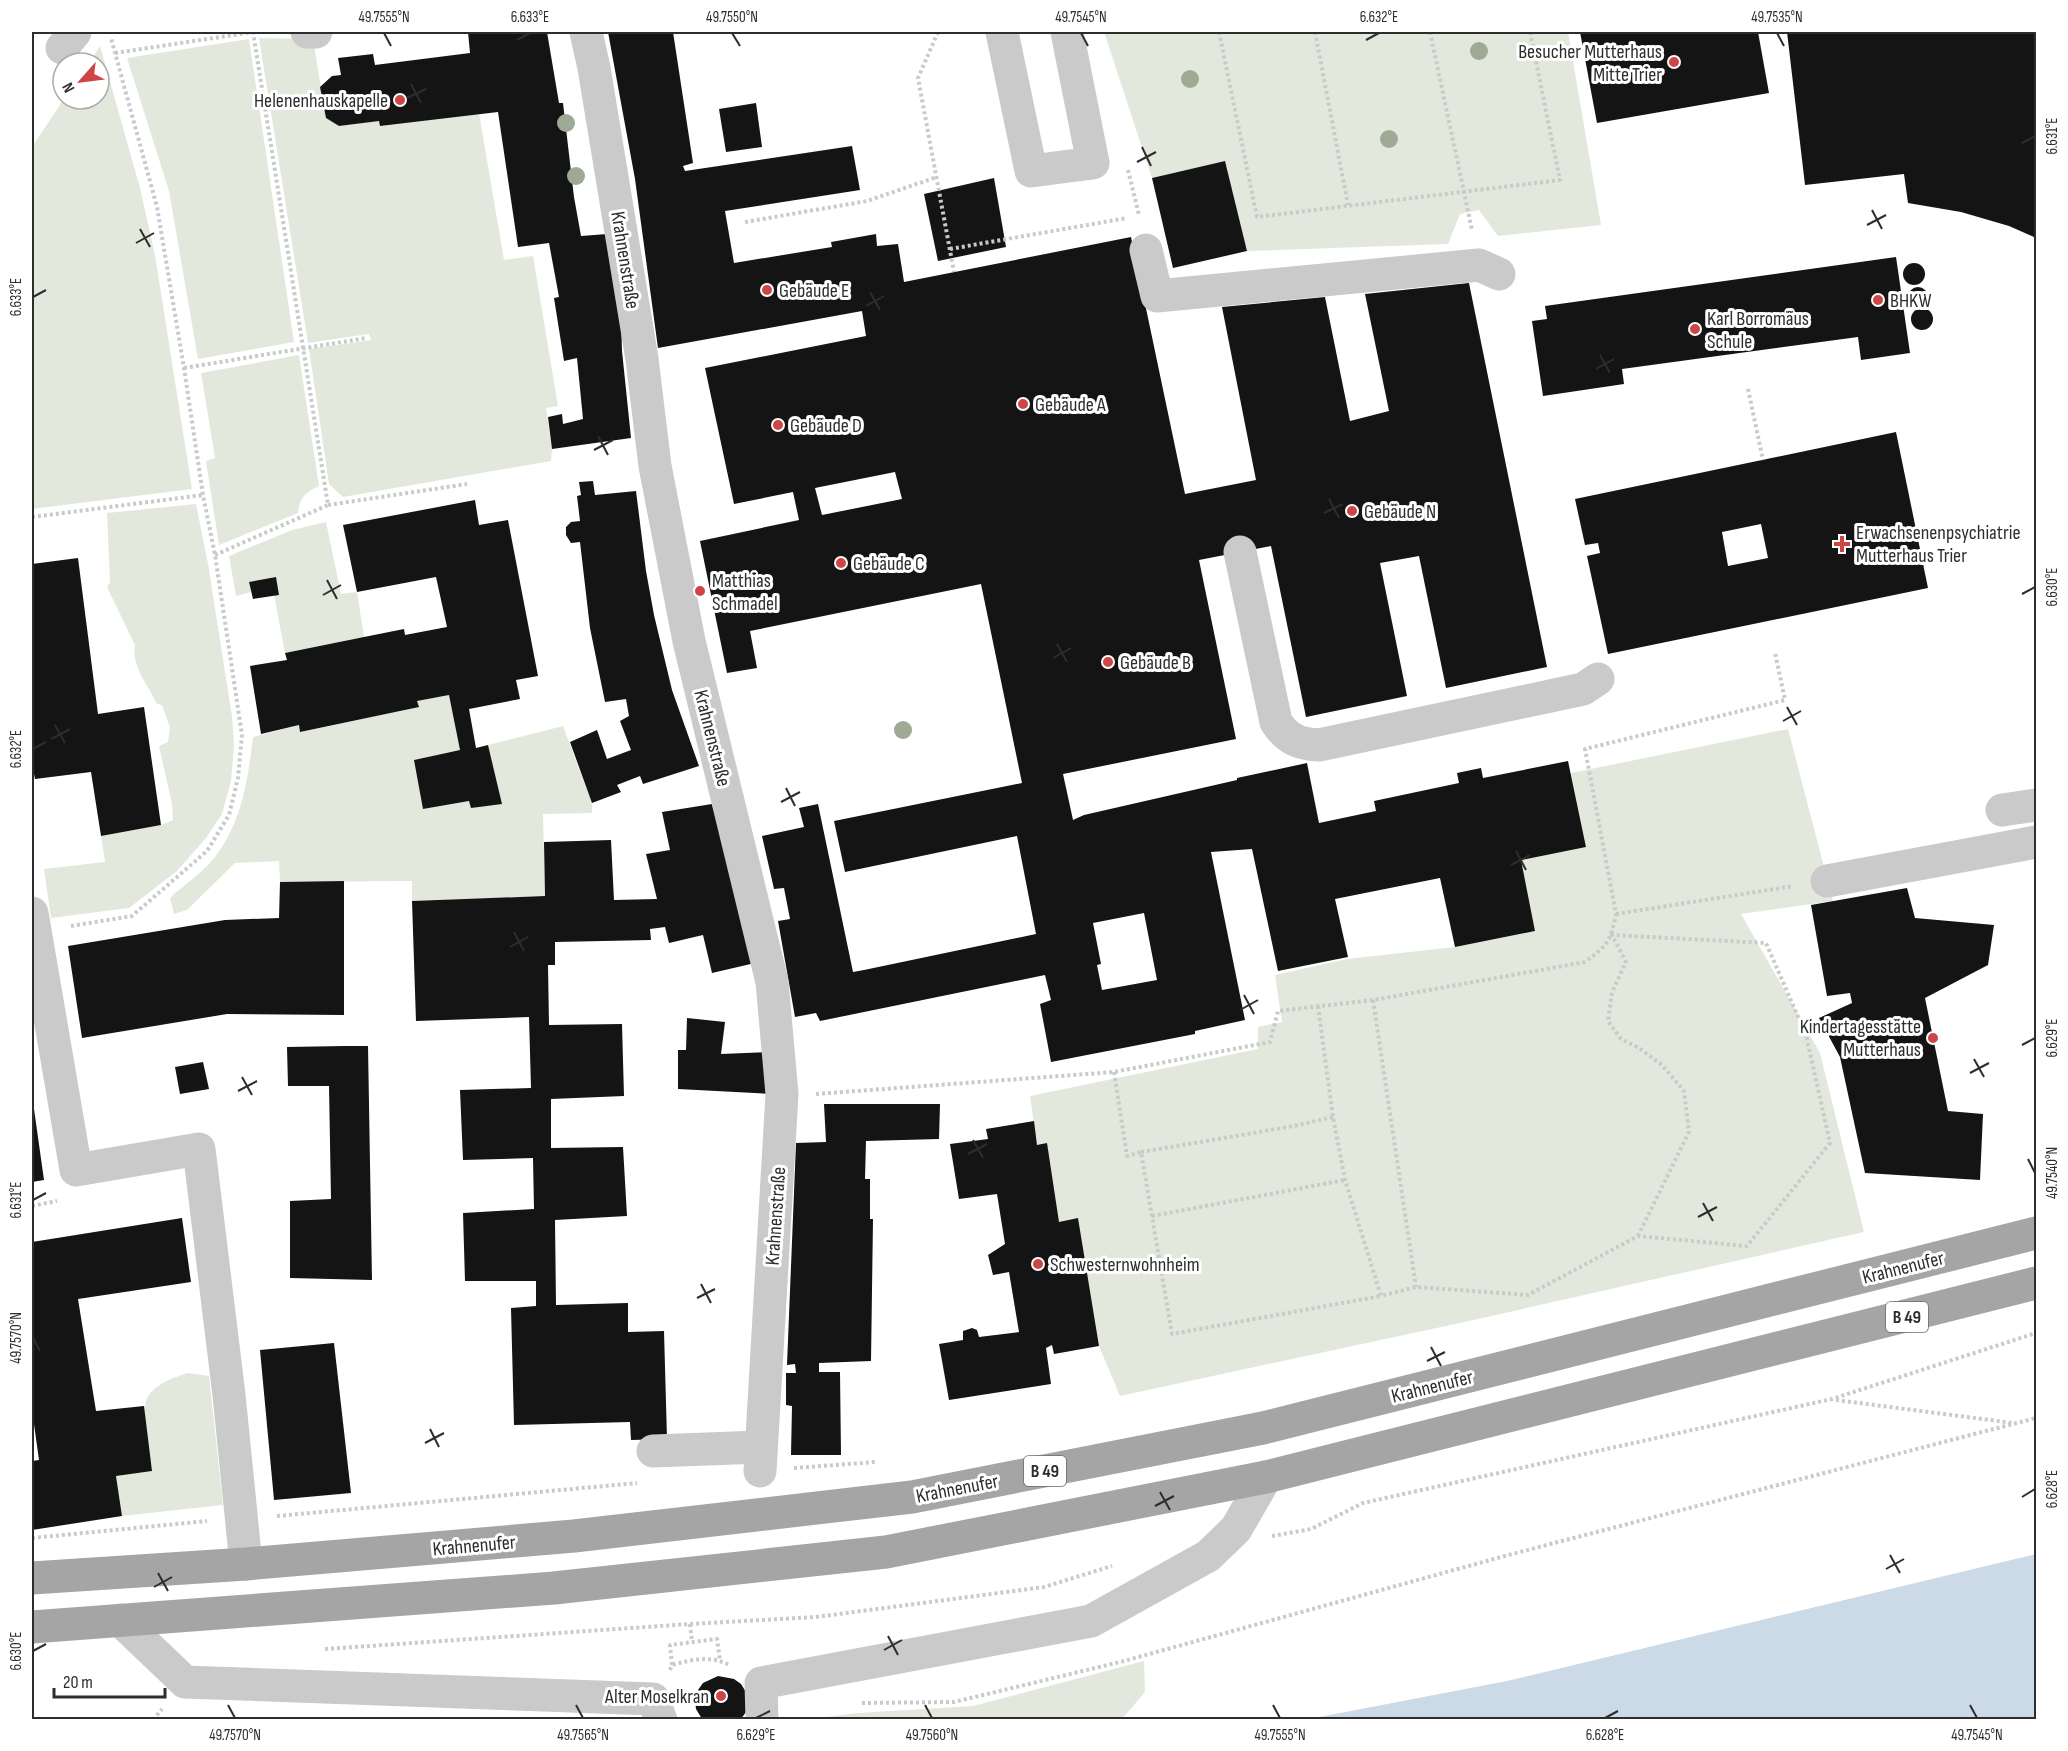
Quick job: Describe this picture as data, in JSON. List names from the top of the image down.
{
  "streets": {
    "main road": ["Krahnenufer", "B 49"],
    "street": ["Krahnenstraße"]
  },
  "places": {
    "other": [
      "Besucher Mutterhaus Mitte Trier",
      "Helenenhauskapelle",
      "Gebäude E",
      "BHKW",
      "Karl Borromäus Schule",
      "Gebäude A",
      "Gebäude D",
      "Gebäude N",
      "Gebäude C",
      "Matthias Schmadel",
      "Gebäude B",
      "Kindertagesstätte Mutterhaus",
      "Schwesternwohnheim",
      "Alter Moselkran"
    ],
    "health": ["Erwachsenenpsychiatrie Mutterhaus Trier"]
  },
  "scale_bar": "20 m",
  "north": "bottom left",
  "coordinates": [
    "49.7555°N",
    "6.633°E",
    "49.7550°N",
    "49.7545°N",
    "6.632°E",
    "49.7535°N",
    "6.631°E",
    "6.630°E",
    "6.629°E",
    "49.7540°N",
    "49.7570°N",
    "6.628°E",
    "49.7565°N",
    "49.7560°N"
  ]
}
